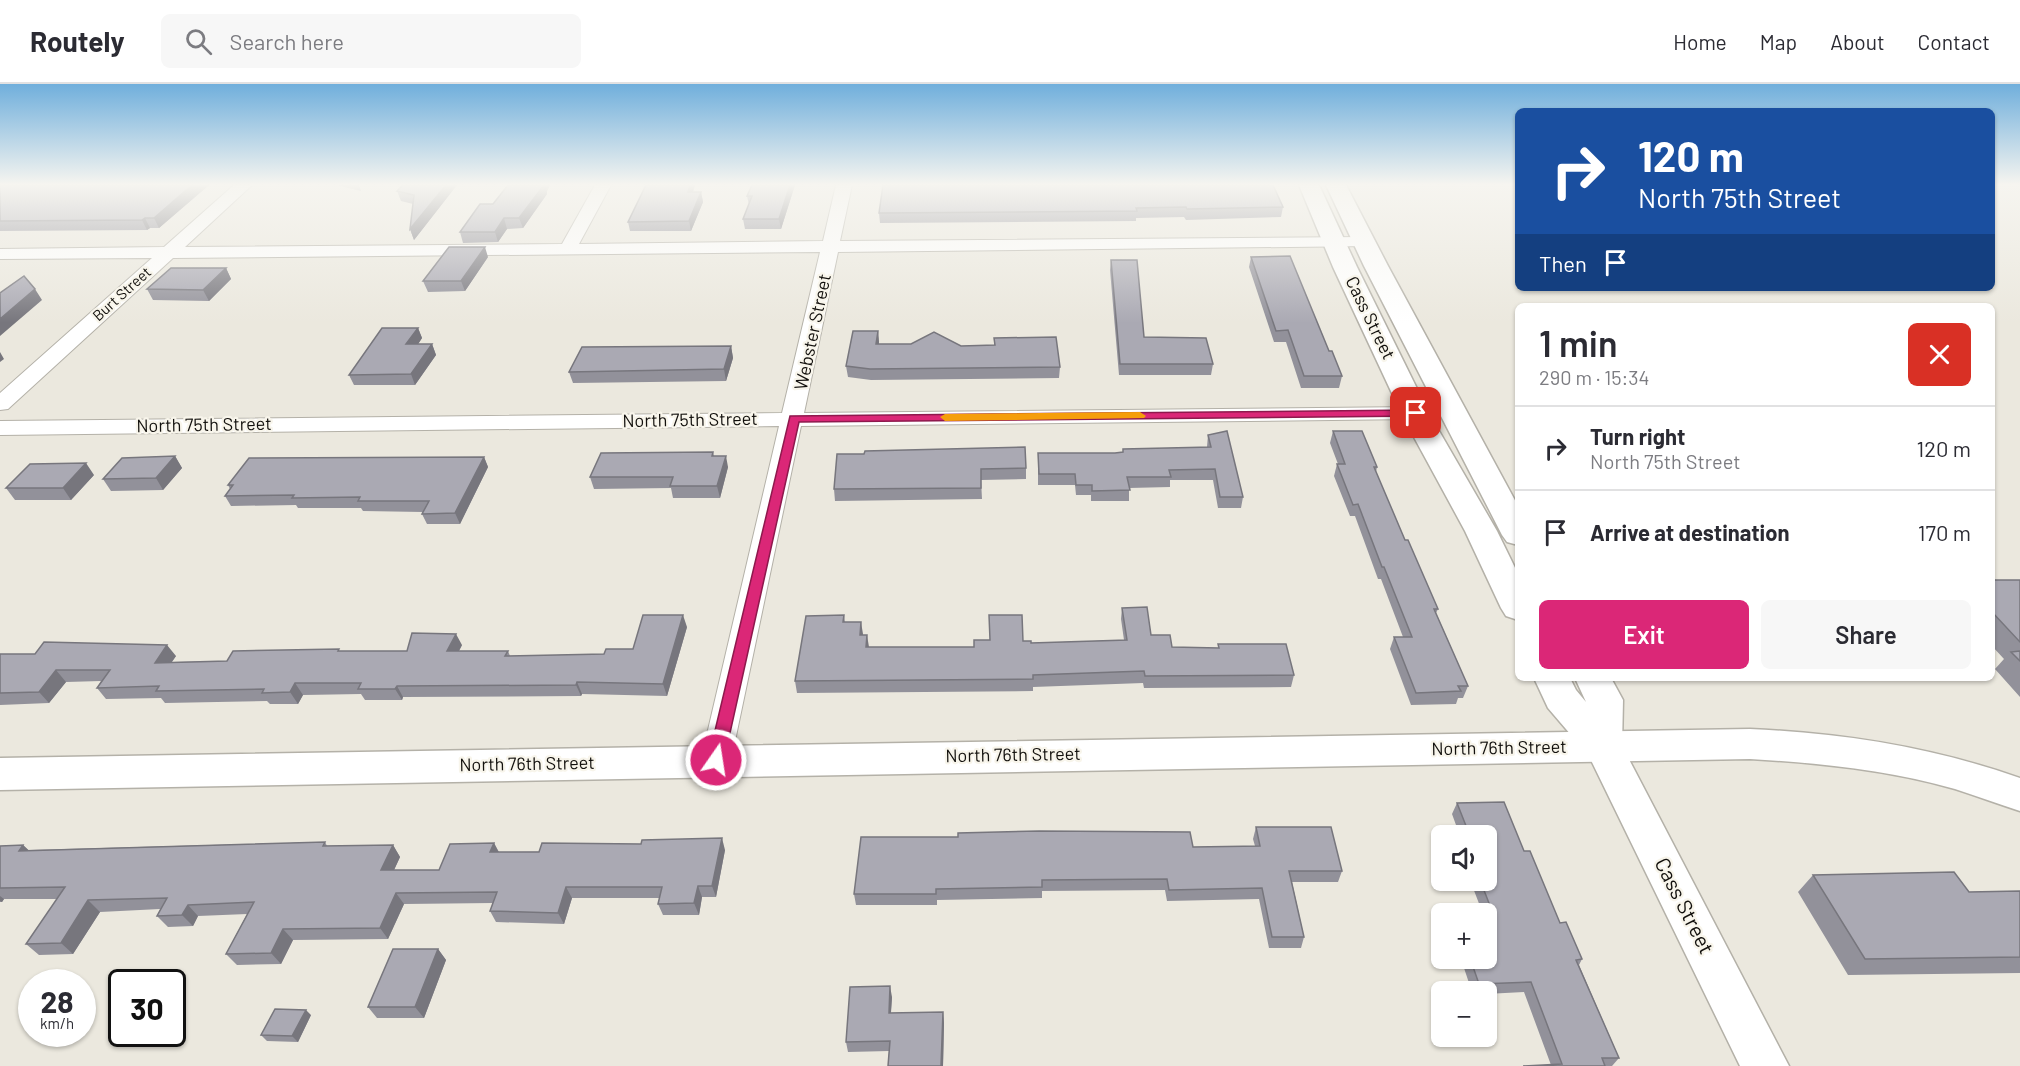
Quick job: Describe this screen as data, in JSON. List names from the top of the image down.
{
  "streets": {
    "main road": ["Cass Street", "North 76th Street"],
    "street": ["Burt Street", "Webster Street", "North 75th Street"]
  },
  "crossings": [
    ["Cass Street", "North 75th Street"],
    ["Cass Street", "North 76th Street"],
    ["Webster Street", "North 75th Street"],
    ["Webster Street", "North 76th Street"]
  ],
  "page": {
    "header": "Routely",
    "search": "Search here",
    "nav": [
      "Home",
      "Map",
      "About",
      "Contact"
    ],
    "turn": ["120 m", "North 75th Street"],
    "then": "Then",
    "heading": ["1 min", "290 m · 15:34"],
    "list": [
      {
        "name": "Turn right",
        "note": "North 75th Street",
        "value": "120 m"
      },
      {
        "name": "Arrive at destination",
        "value": "170 m"
      }
    ],
    "buttons": ["Exit", "Share"],
    "map_buttons": ["+", "−"],
    "speed": "28 km/h",
    "limit": "30"
  }
}
